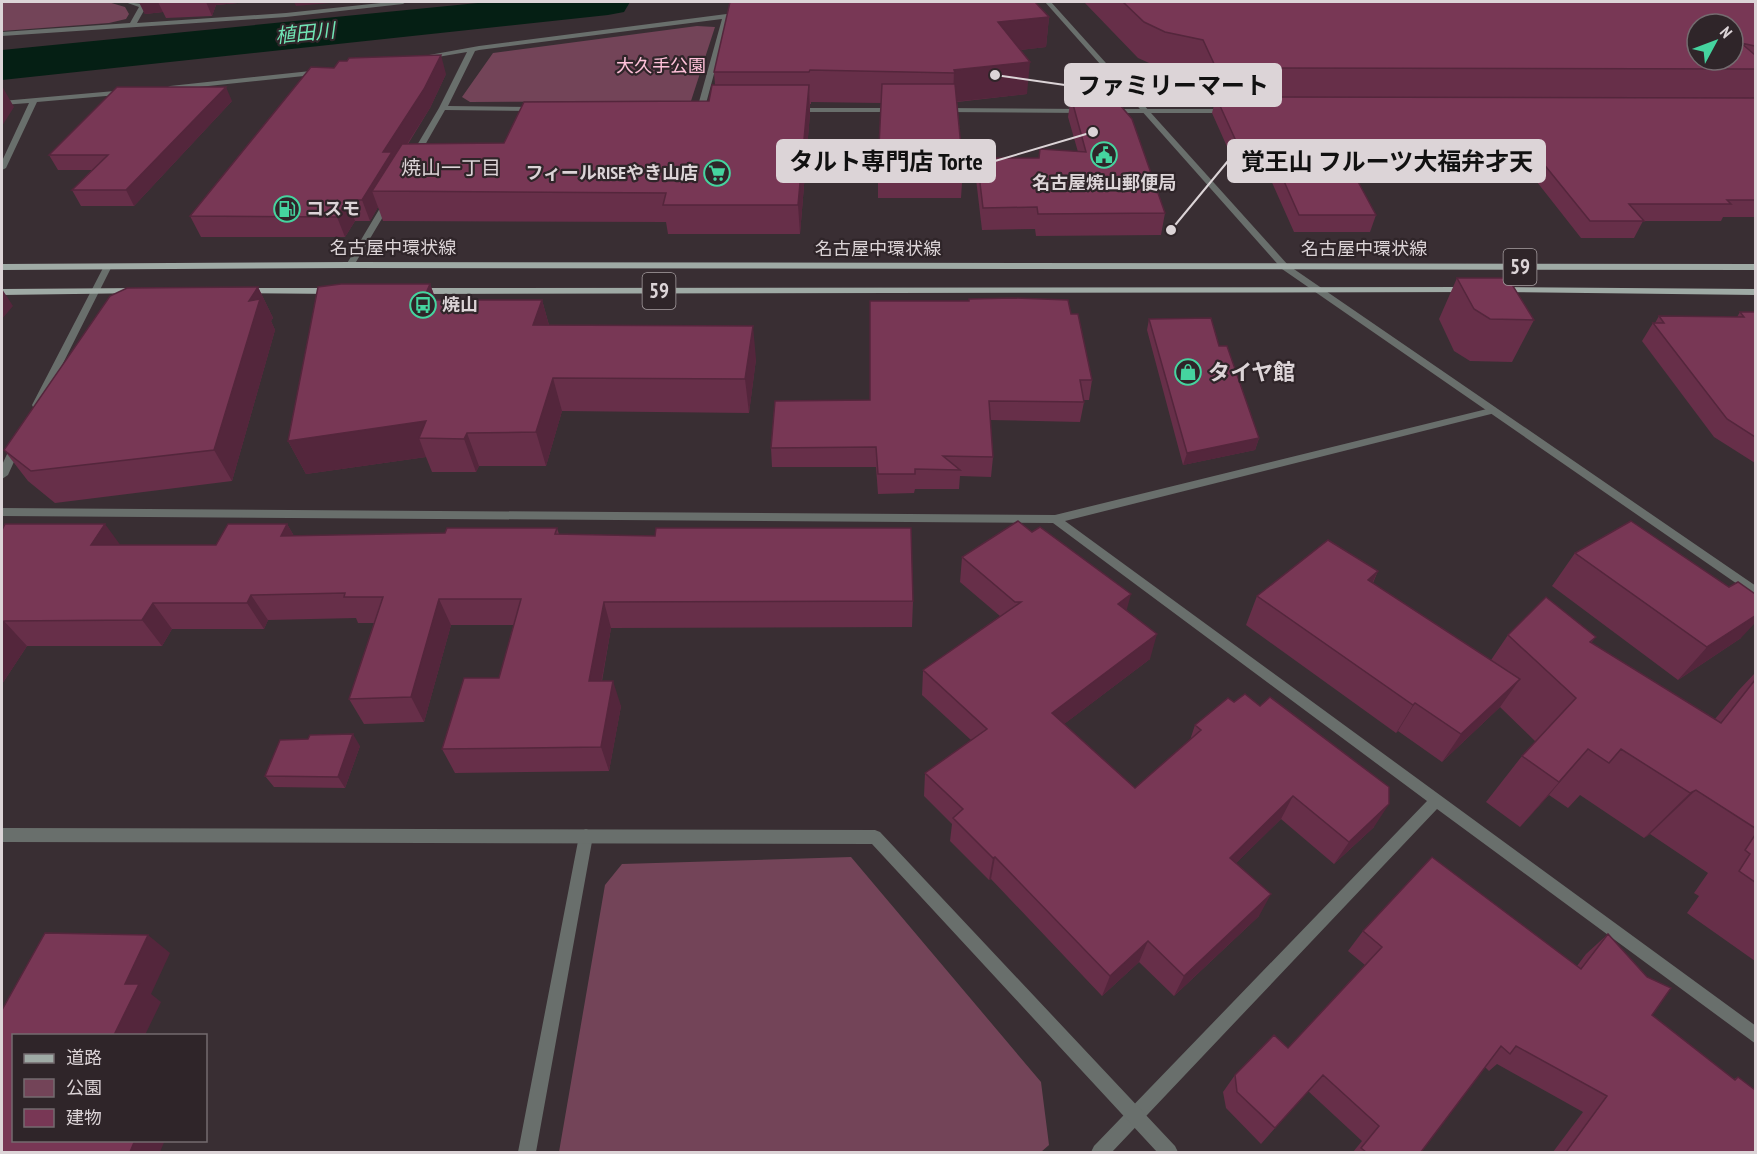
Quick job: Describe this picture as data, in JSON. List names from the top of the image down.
{
  "streets": {
    "main road": ["名古屋中環状線", "59"]
  },
  "districts": ["焼山一丁目"],
  "water": ["植田川"],
  "parks": ["大久手公園"],
  "places": {
    "other": ["ファミリーマート", "タルト専門店 Torte", "覚王山 フルーツ大福弁才天"],
    "public building": ["名古屋焼山郵便局"],
    "supermarket": ["フィールRISEやき山店"],
    "fuel station": ["コスモ"],
    "bus stop": ["焼山"],
    "shop": ["タイヤ館"]
  },
  "legend": ["道路", "公園", "建物"],
  "north": "top right"
}
